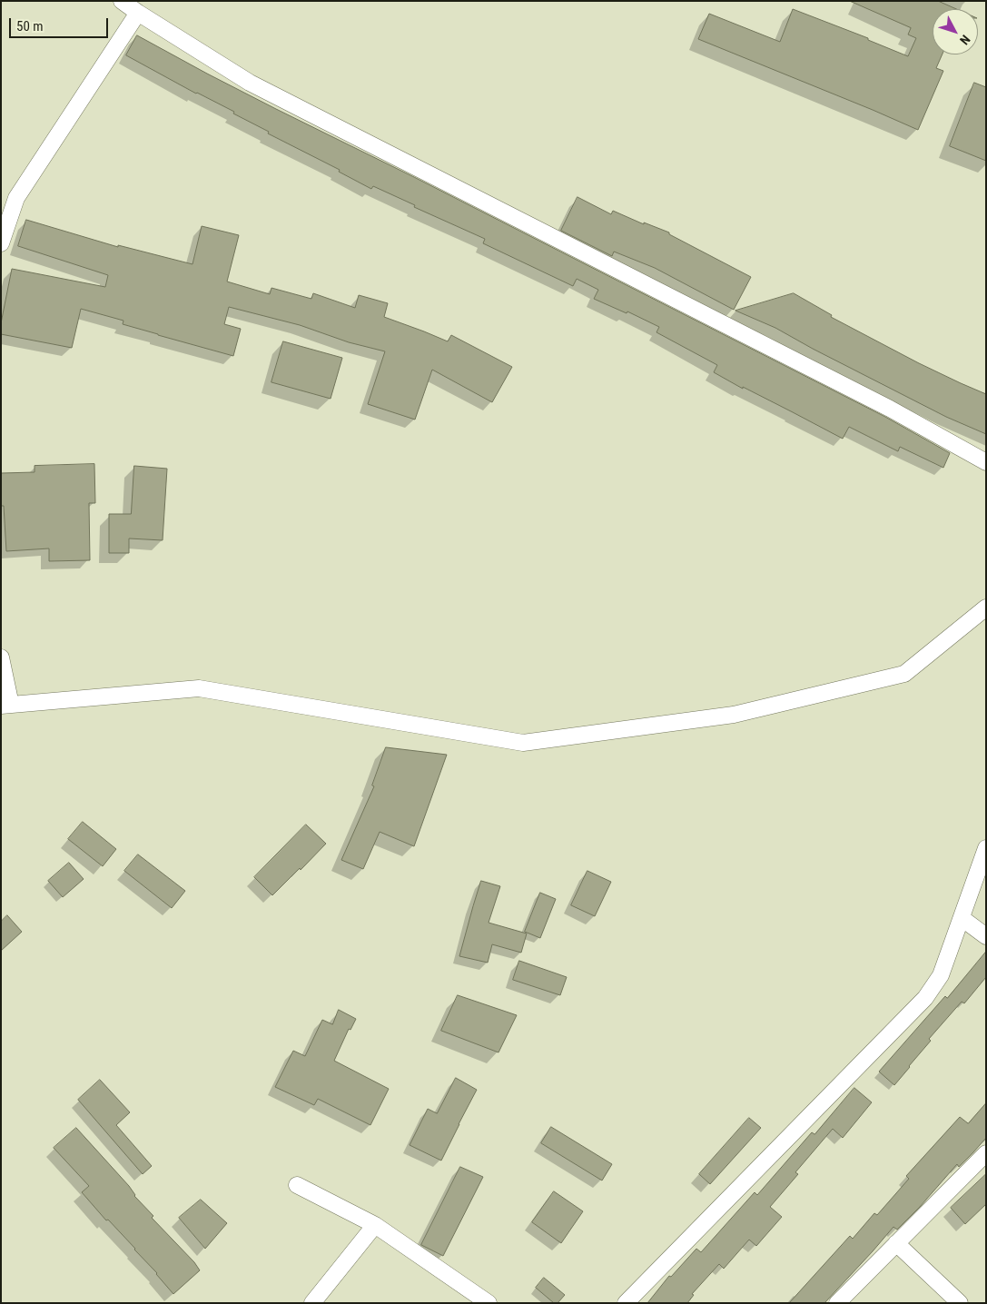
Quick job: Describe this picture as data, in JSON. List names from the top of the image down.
{
  "scale_bar": "50 m",
  "north": "bottom right"
}
